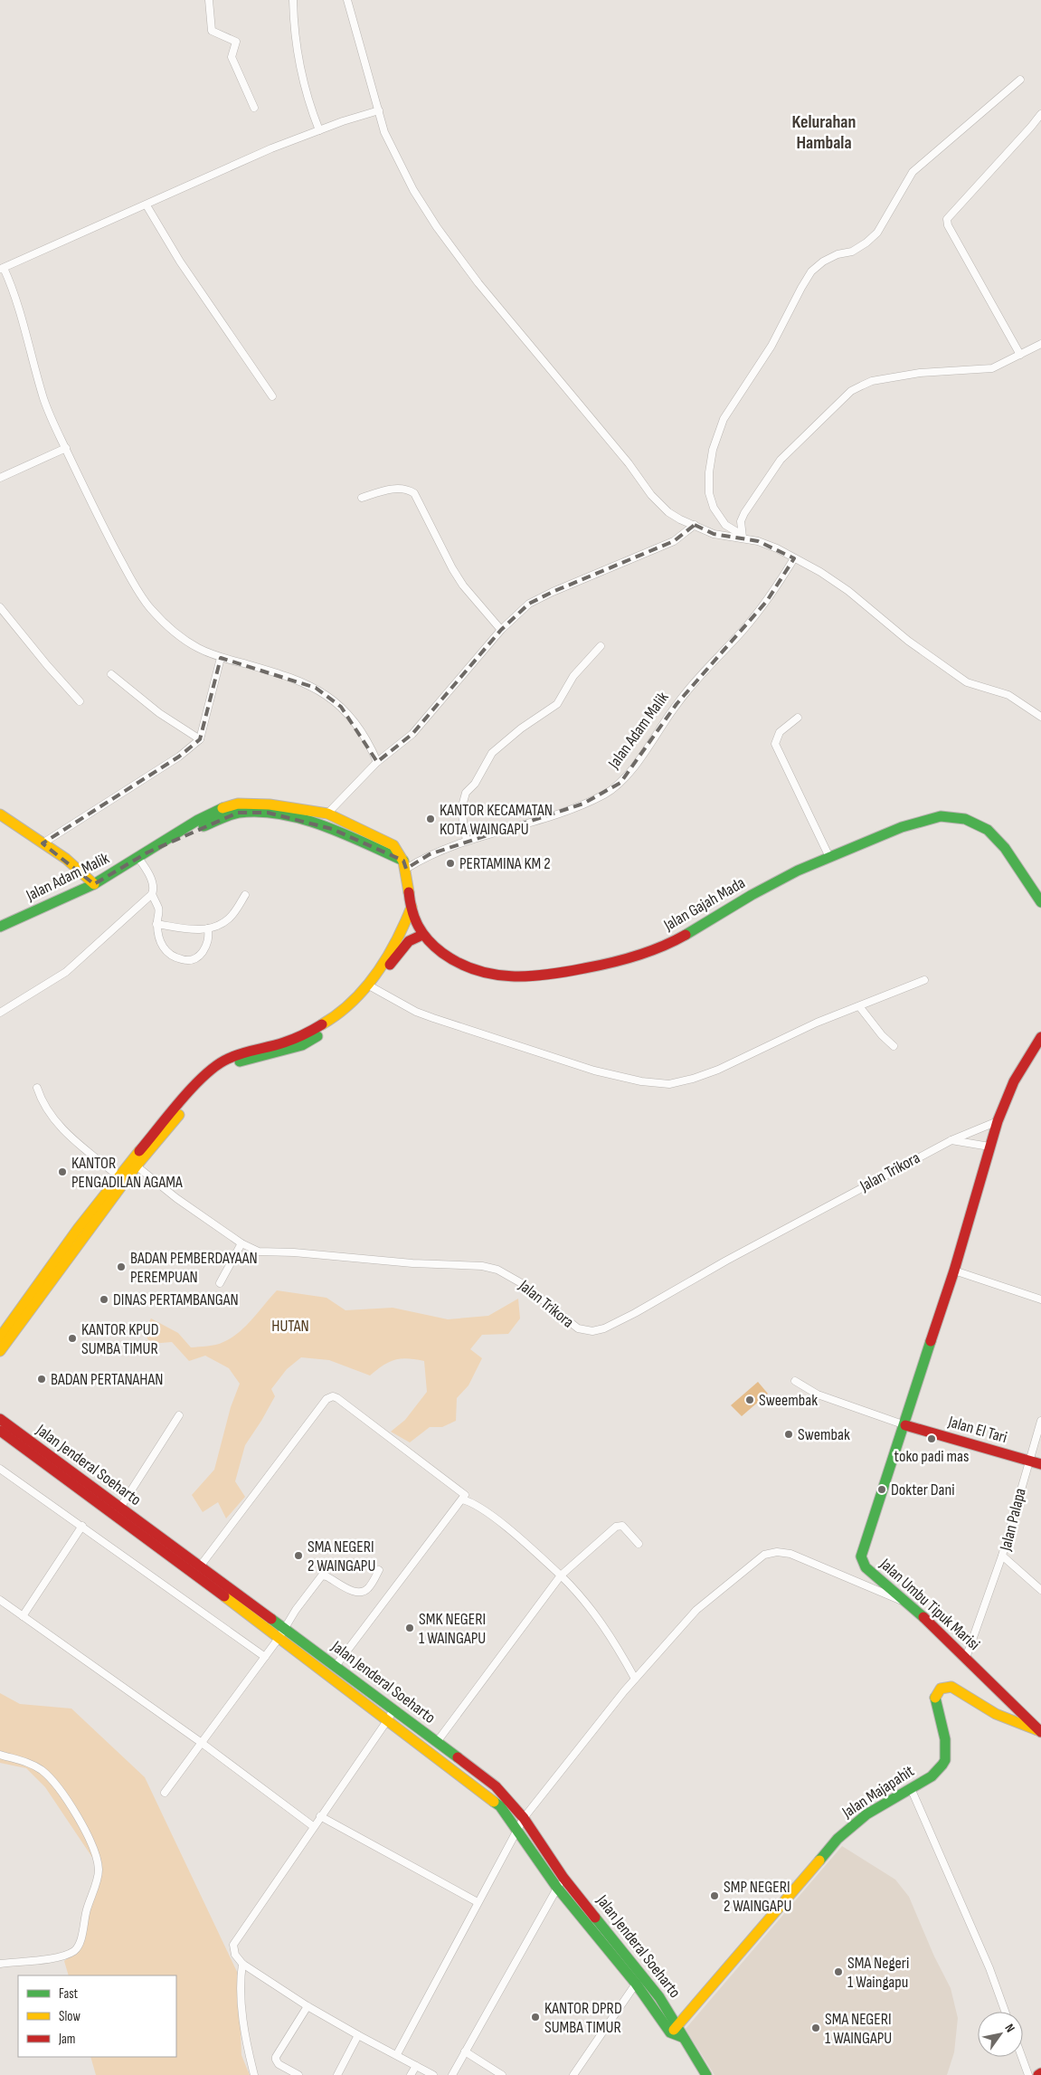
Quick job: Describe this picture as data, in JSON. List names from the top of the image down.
{
  "streets": {
    "main road": [
      "Jalan Adam Malik",
      "Jalan Gajah Mada",
      "Jalan El Tari",
      "Jalan Jenderal Soeharto",
      "Jalan Umbu Tipuk Marisi",
      "Jalan Majapahit"
    ],
    "street": ["Jalan Trikora", "Jalan Palapa"]
  },
  "crossings": [
    ["Jalan Adam Malik", "Jalan Gajah Mada"],
    ["Jalan Trikora", "Jalan Umbu Tipuk Marisi"],
    ["Jalan El Tari", "Jalan Palapa"],
    ["Jalan El Tari", "Jalan Umbu Tipuk Marisi"],
    ["Jalan Jenderal Soeharto", "Jalan Majapahit"],
    ["Jalan Umbu Tipuk Marisi", "Jalan Majapahit"]
  ],
  "districts": ["Kelurahan Hambala"],
  "parks": ["HUTAN"],
  "places": [
    "KANTOR KECAMATAN KOTA WAINGAPU",
    "PERTAMINA KM 2",
    "KANTOR PENGADILAN AGAMA",
    "BADAN PEMBERDAYAAN PEREMPUAN",
    "DINAS PERTAMBANGAN",
    "KANTOR KPUD SUMBA TIMUR",
    "BADAN PERTANAHAN",
    "Sweembak",
    "Swembak",
    "toko padi mas",
    "Dokter Dani",
    "SMA NEGERI 2 WAINGAPU",
    "SMK NEGERI 1 WAINGAPU",
    "SMP NEGERI 2 WAINGAPU",
    "SMA Negeri 1 Waingapu",
    "KANTOR DPRD SUMBA TIMUR",
    "SMA NEGERI 1 WAINGAPU"
  ],
  "legend": ["Fast", "Slow", "Jam"],
  "north": "top right"
}
